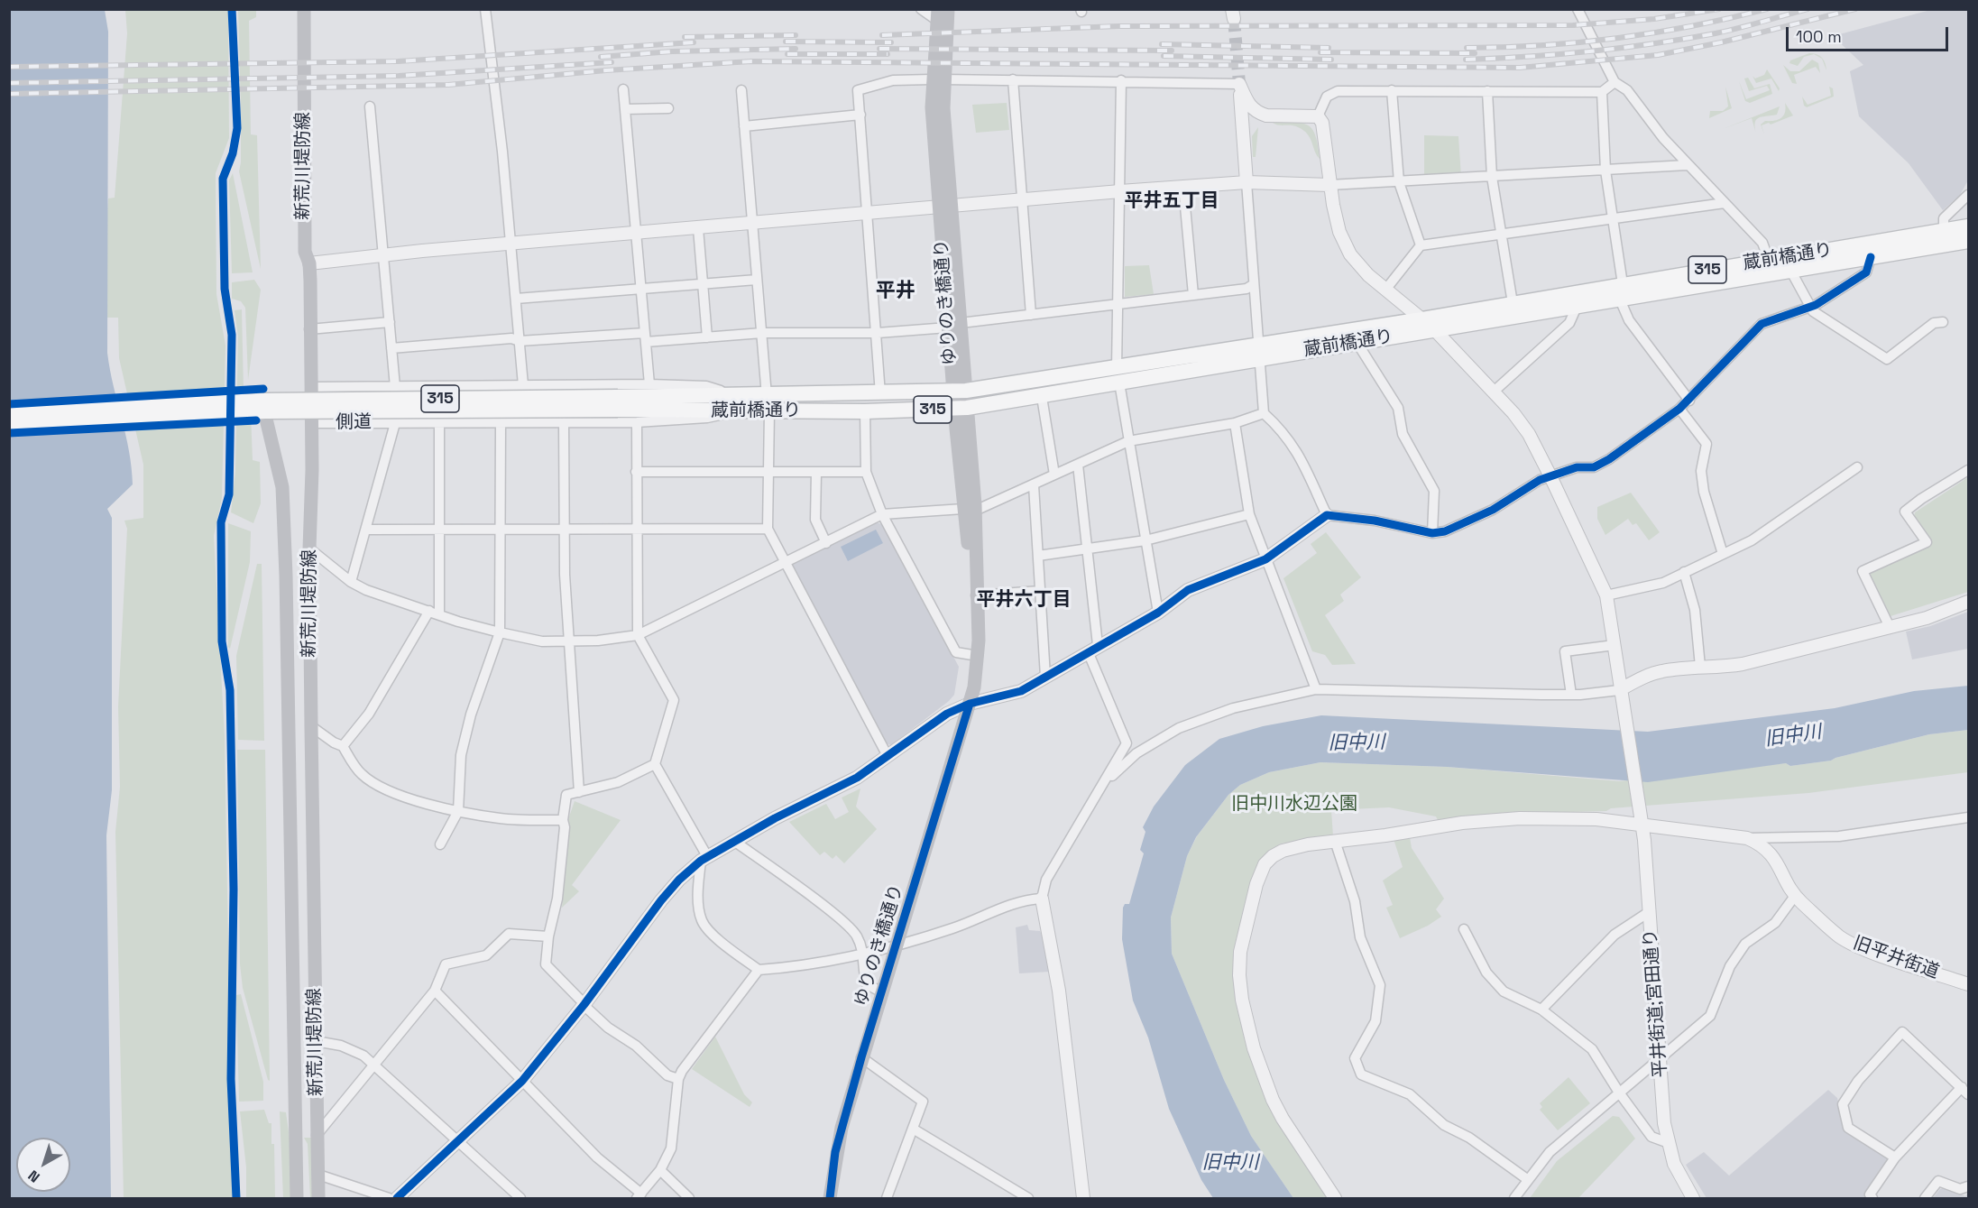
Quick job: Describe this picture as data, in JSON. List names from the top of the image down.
{
  "streets": {
    "main road": [
      "新荒川堤防線",
      "蔵前橋通り",
      "315",
      "ゆりのき橋通り"
    ],
    "street": ["側道", "旧平井街道", "平井街道;宮田通り"]
  },
  "crossings": [
    ["新荒川堤防線", "蔵前橋通り"],
    ["新荒川堤防線", "315"],
    ["新荒川堤防線", "側道"],
    ["蔵前橋通り", "315"],
    ["蔵前橋通り", "ゆりのき橋通り"],
    ["蔵前橋通り", "側道"],
    ["蔵前橋通り", "平井街道;宮田通り"],
    ["旧平井街道", "平井街道;宮田通り"]
  ],
  "districts": ["平井五丁目", "平井", "平井六丁目"],
  "water": ["旧中川"],
  "parks": ["旧中川水辺公園"],
  "scale_bar": "100 m",
  "north": "bottom left"
}
